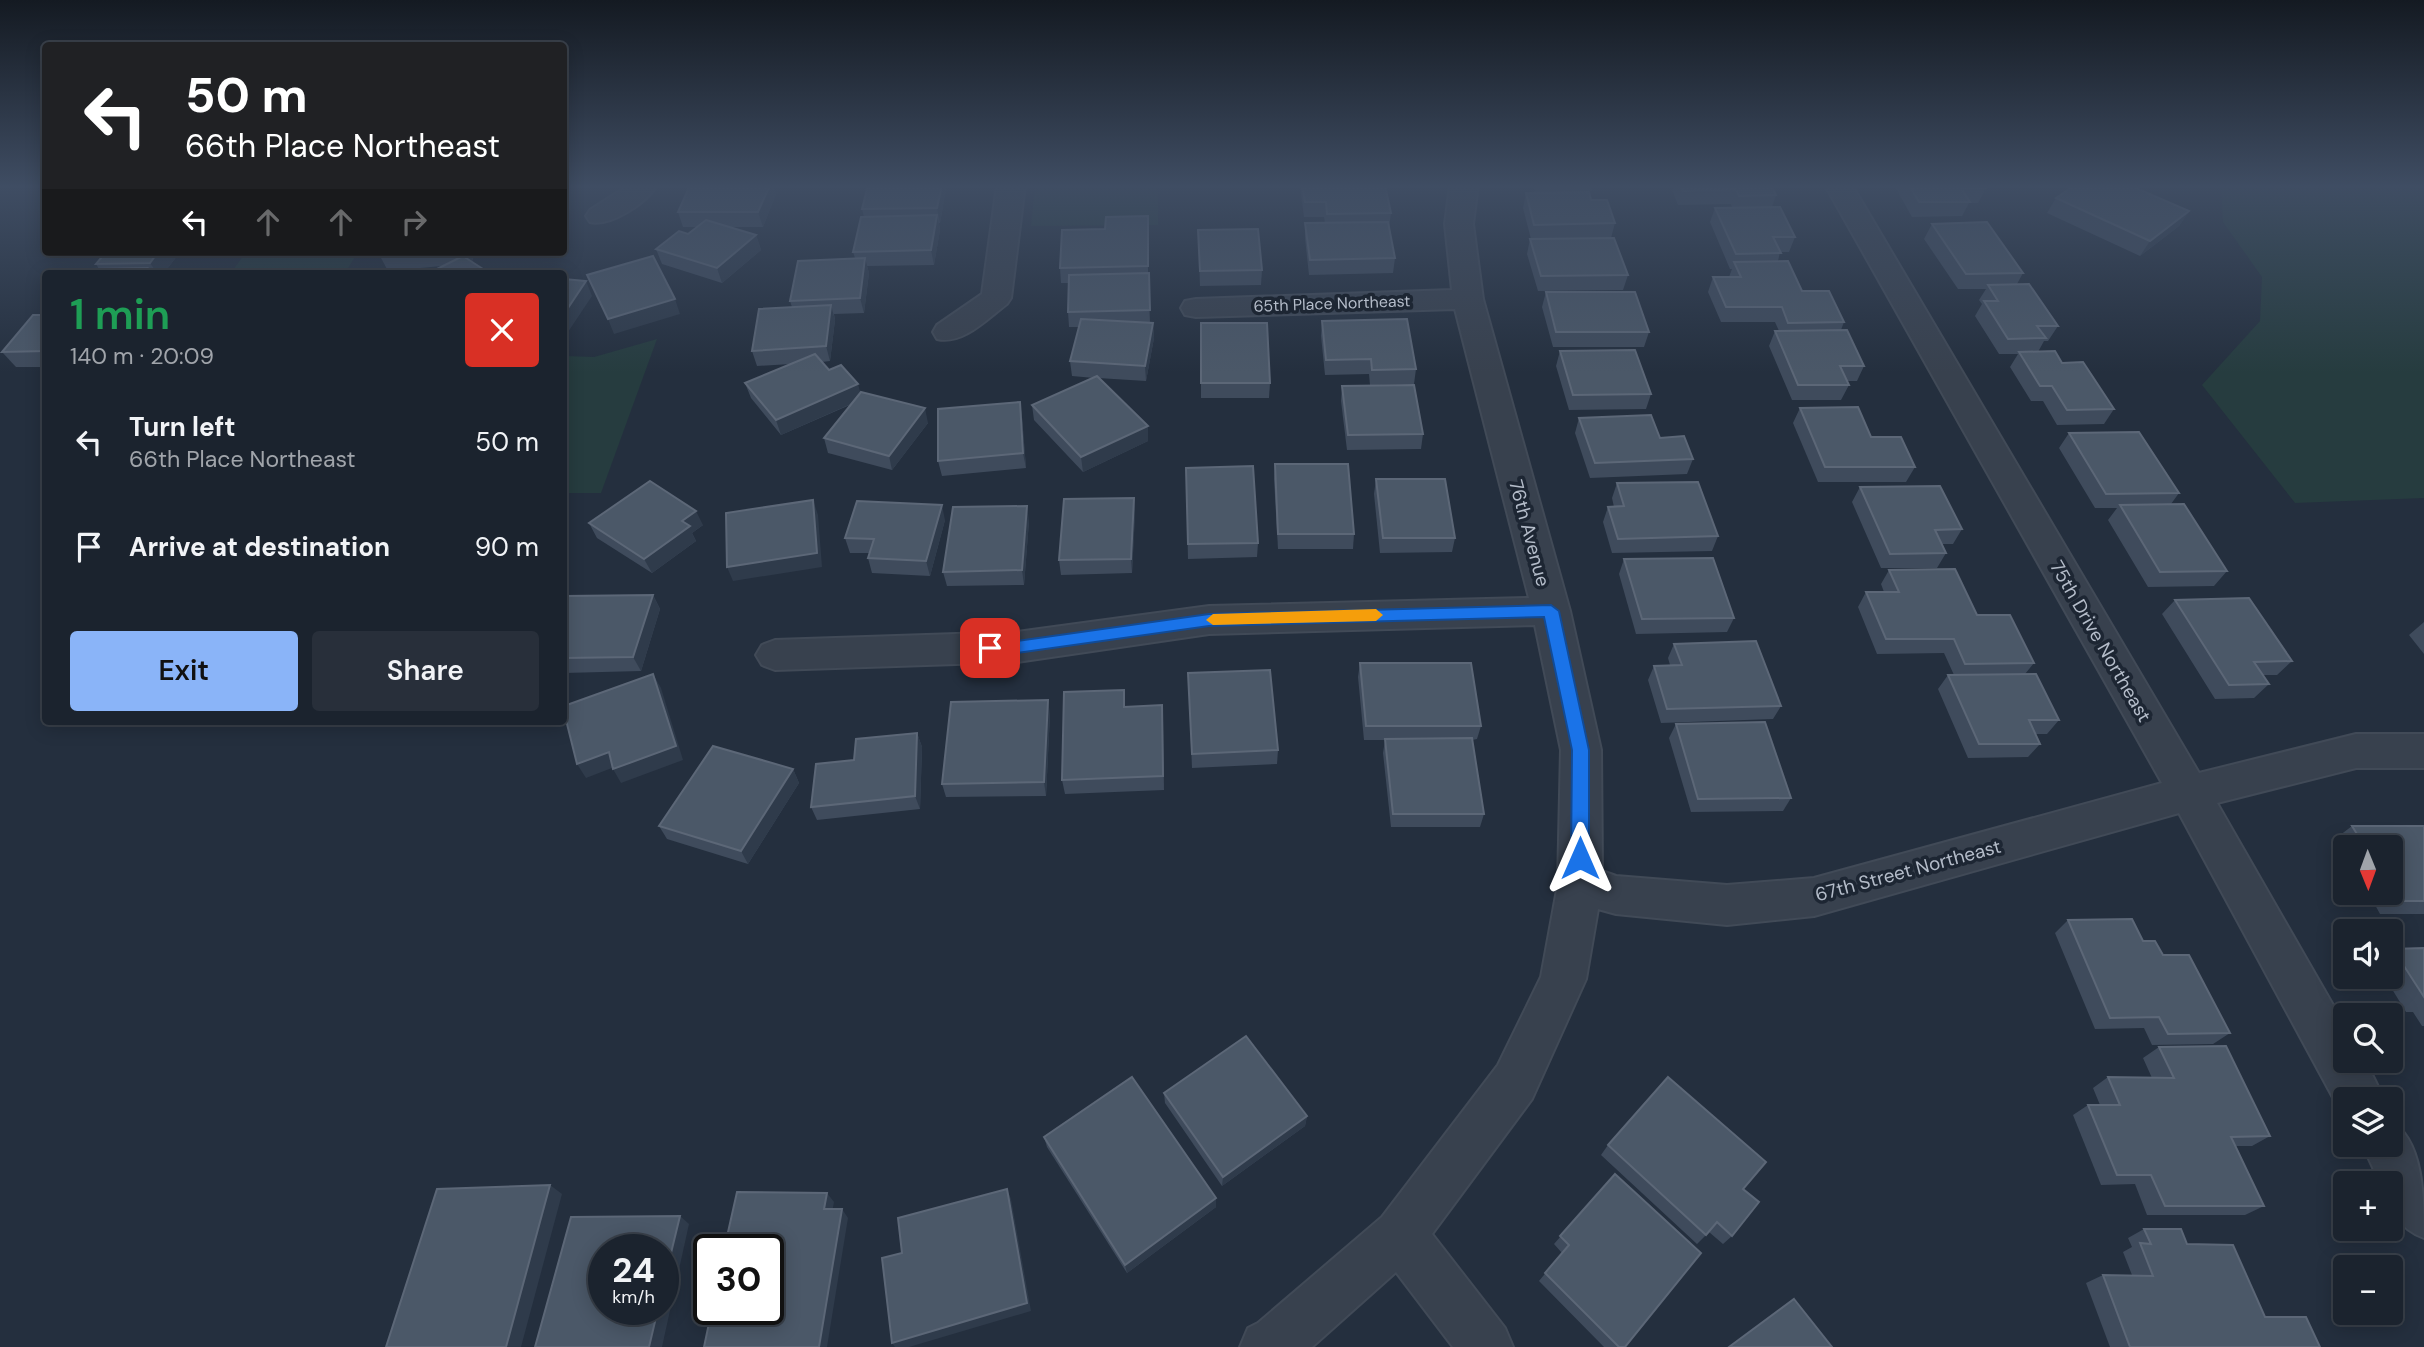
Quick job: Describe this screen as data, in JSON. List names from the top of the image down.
{
  "streets": {
    "street": [
      "65th Place Northeast",
      "76th Avenue",
      "75th Drive Northeast",
      "67th Street Northeast"
    ]
  },
  "crossings": [
    ["65th Place Northeast", "76th Avenue"],
    ["76th Avenue", "67th Street Northeast"],
    ["75th Drive Northeast", "67th Street Northeast"]
  ],
  "north": "bottom",
  "page": {
    "turn": ["50 m", "66th Place Northeast"],
    "heading": ["1 min", "140 m · 20:09"],
    "list": [
      {
        "name": "Turn left",
        "note": "66th Place Northeast",
        "value": "50 m"
      },
      {
        "name": "Arrive at destination",
        "value": "90 m"
      }
    ],
    "buttons": ["Exit", "Share"],
    "map_buttons": ["+", "−"],
    "speed": "24 km/h",
    "limit": "30"
  }
}
